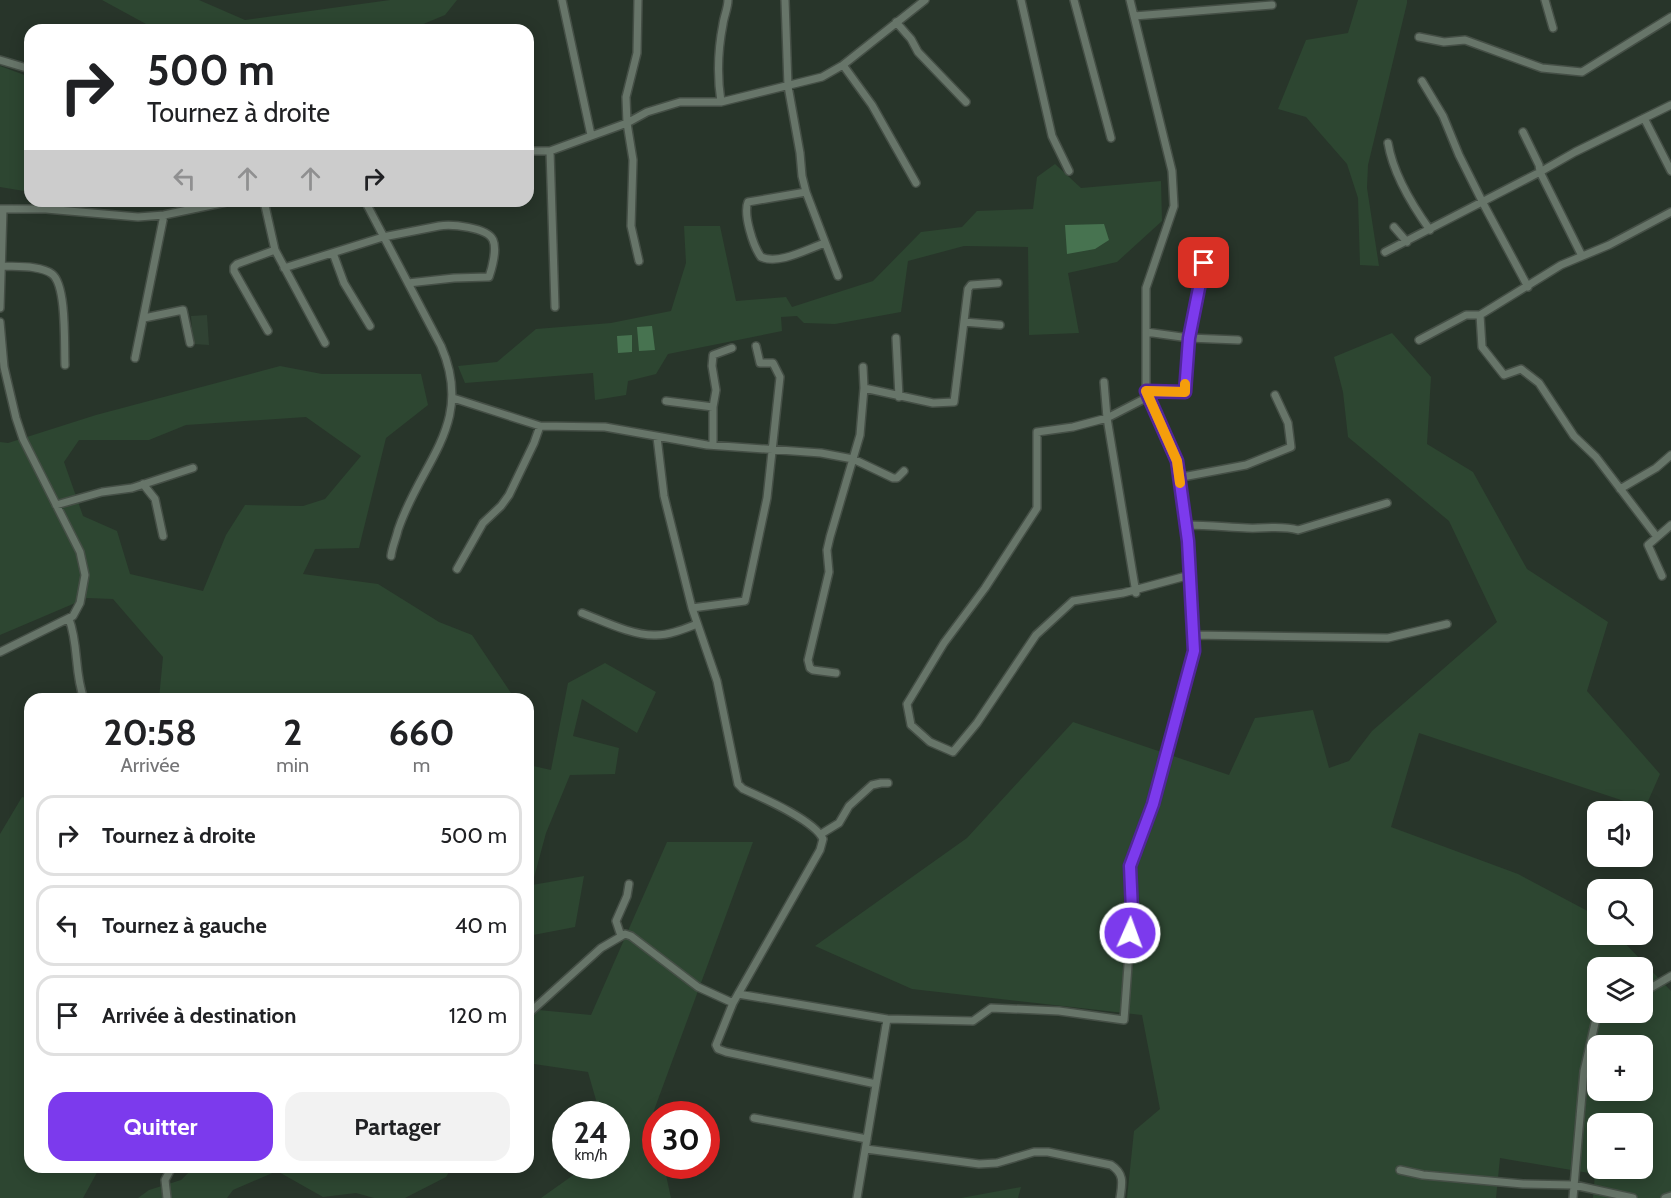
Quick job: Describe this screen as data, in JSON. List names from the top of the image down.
{
  "page": {
    "turn": ["500 m", "Tournez à droite"],
    "eta": [
      "20:58",
      "Arrivée",
      "2",
      "min",
      "660",
      "m"
    ],
    "list": [
      {
        "name": "Tournez à droite",
        "value": "500 m"
      },
      {
        "name": "Tournez à gauche",
        "value": "40 m"
      },
      {
        "name": "Arrivée à destination",
        "value": "120 m"
      }
    ],
    "map_buttons": ["+", "−"],
    "buttons": ["Quitter", "Partager"],
    "speed": "24 km/h",
    "limit": "30"
  }
}
